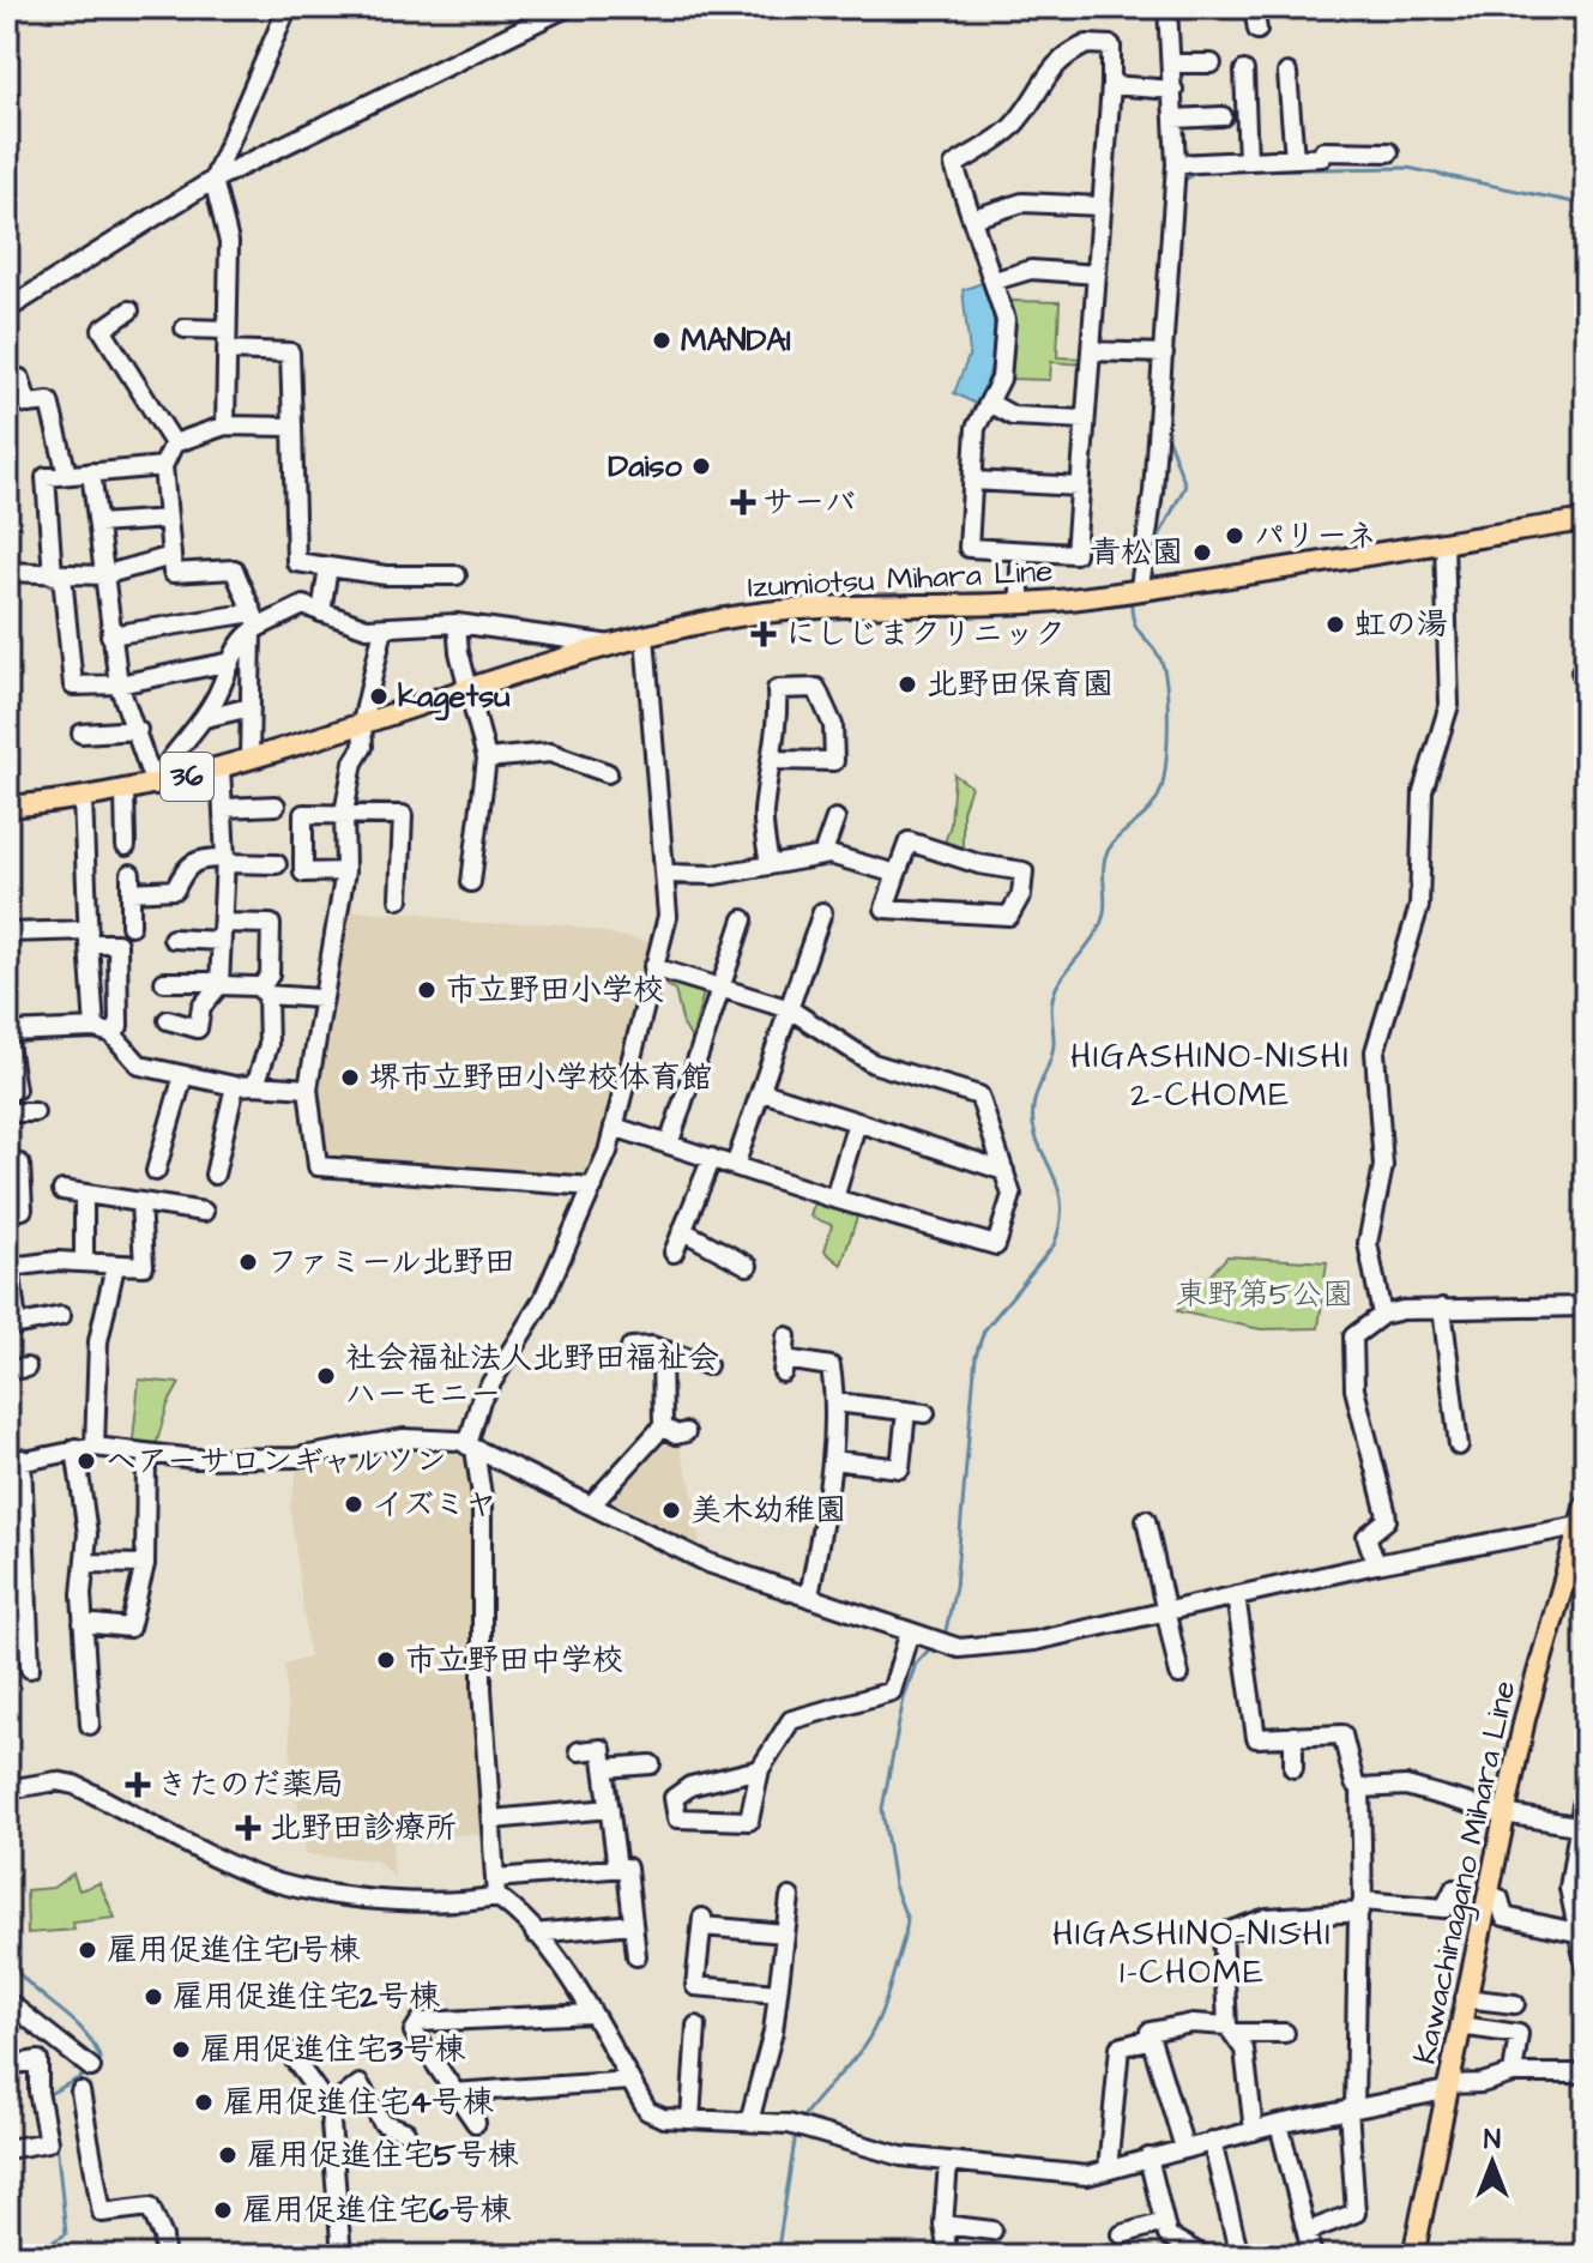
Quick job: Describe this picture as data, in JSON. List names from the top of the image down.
{
  "streets": {
    "main road": ["Izumiotsu Mihara Line", "36", "Kawachinagano Mihara Line"]
  },
  "districts": ["HIGASHINO-NISHI 2-CHOME", "HIGASHINO-NISHI 1-CHOME"],
  "parks": ["東野第5公園"],
  "places": {
    "other": [
      "MANDAI",
      "Daiso",
      "パリーネ",
      "青松園",
      "虹の湯",
      "北野田保育園",
      "kagetsu",
      "市立野田小学校",
      "堺市立野田小学校体育館",
      "ファミール北野田",
      "社会福祉法人北野田福祉会 ハーモニー",
      "ヘアーサロンギャルソン",
      "イズミヤ",
      "美木幼稚園",
      "市立野田中学校",
      "雇用促進住宅1号棟",
      "雇用促進住宅2号棟",
      "雇用促進住宅3号棟",
      "雇用促進住宅4号棟",
      "雇用促進住宅5号棟",
      "雇用促進住宅6号棟"
    ],
    "health": [
      "サーバ",
      "にしじまクリニック",
      "きたのだ薬局",
      "北野田診療所"
    ]
  },
  "north": "top"
}
